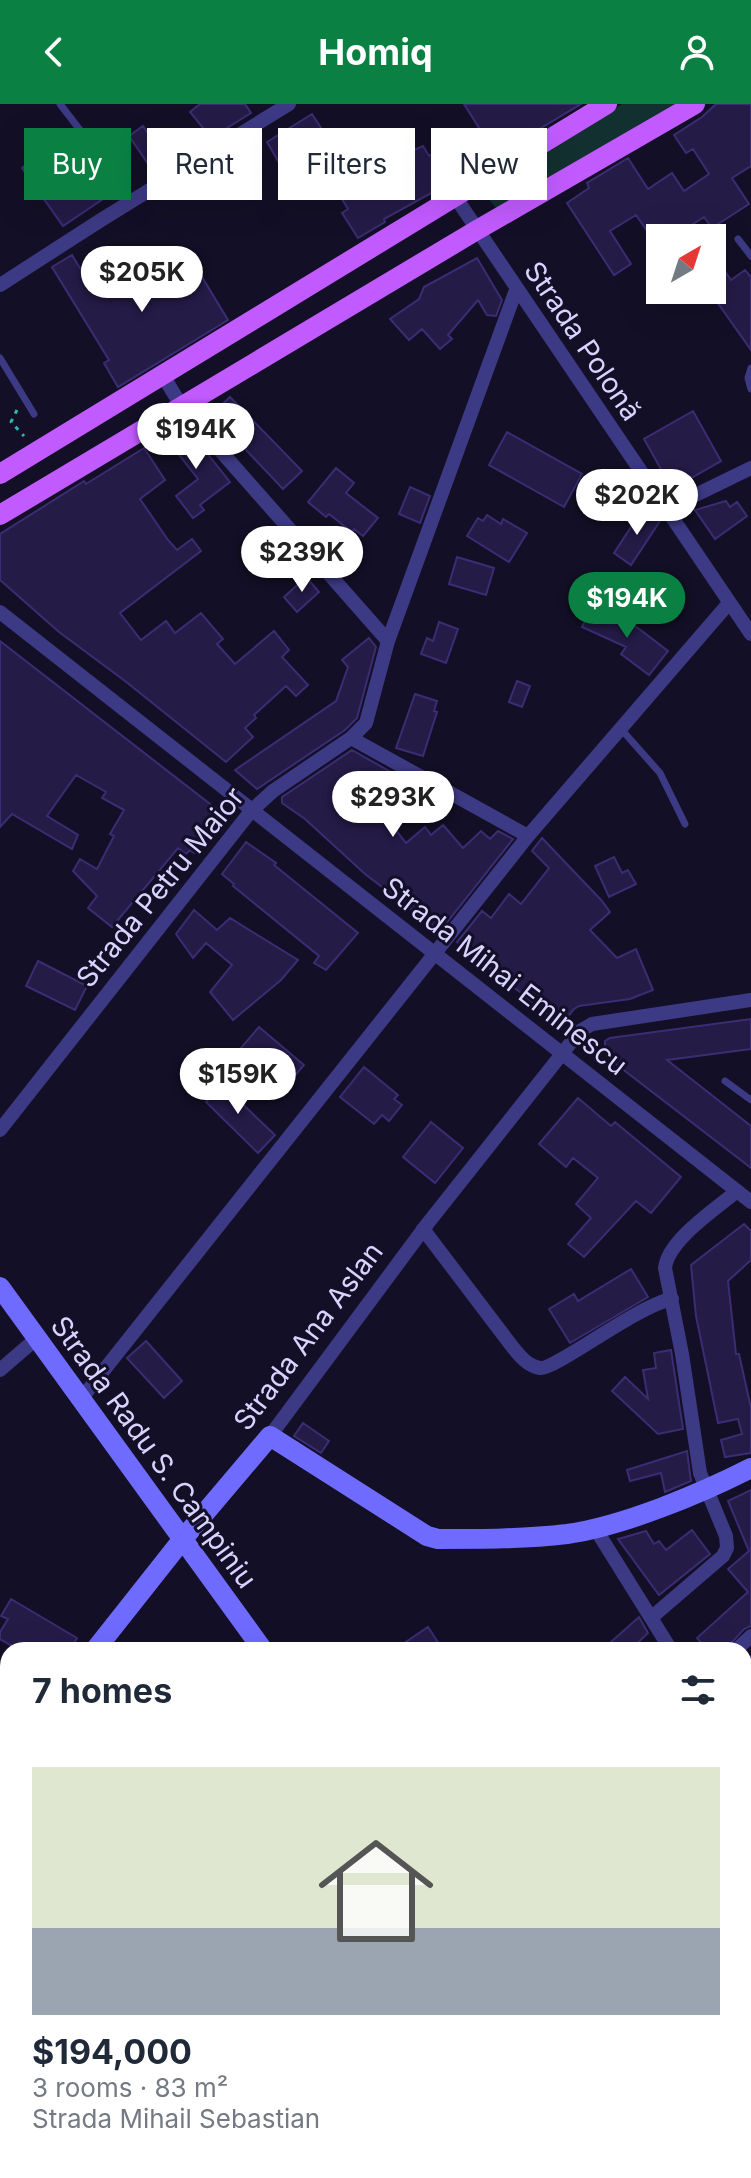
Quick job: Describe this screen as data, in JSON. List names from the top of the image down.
{
  "streets": {
    "main road": ["Strada Ana Aslan", "Strada Radu S. Campiniu"],
    "street": ["Strada Polonă", "Strada Petru Maior", "Strada Mihai Eminescu"]
  },
  "crossings": [
    ["Strada Polonă", "Strada Petru Maior"],
    ["Strada Petru Maior", "Strada Mihai Eminescu"],
    ["Strada Mihai Eminescu", "Strada Ana Aslan"],
    ["Strada Ana Aslan", "Strada Radu S. Campiniu"]
  ],
  "north": "top right",
  "page": {
    "header": "Homiq",
    "chip": [
      "Buy",
      "Rent",
      "Filters",
      "New"
    ],
    "price": [
      "$205K",
      "$194K",
      "$202K",
      "$239K",
      "$194K",
      "$293K",
      "$159K"
    ],
    "heading": "7 homes",
    "list": [
      {
        "name": "$194,000",
        "note": "3 rooms · 83 m² · Strada Mihail Sebastian"
      }
    ]
  }
}
